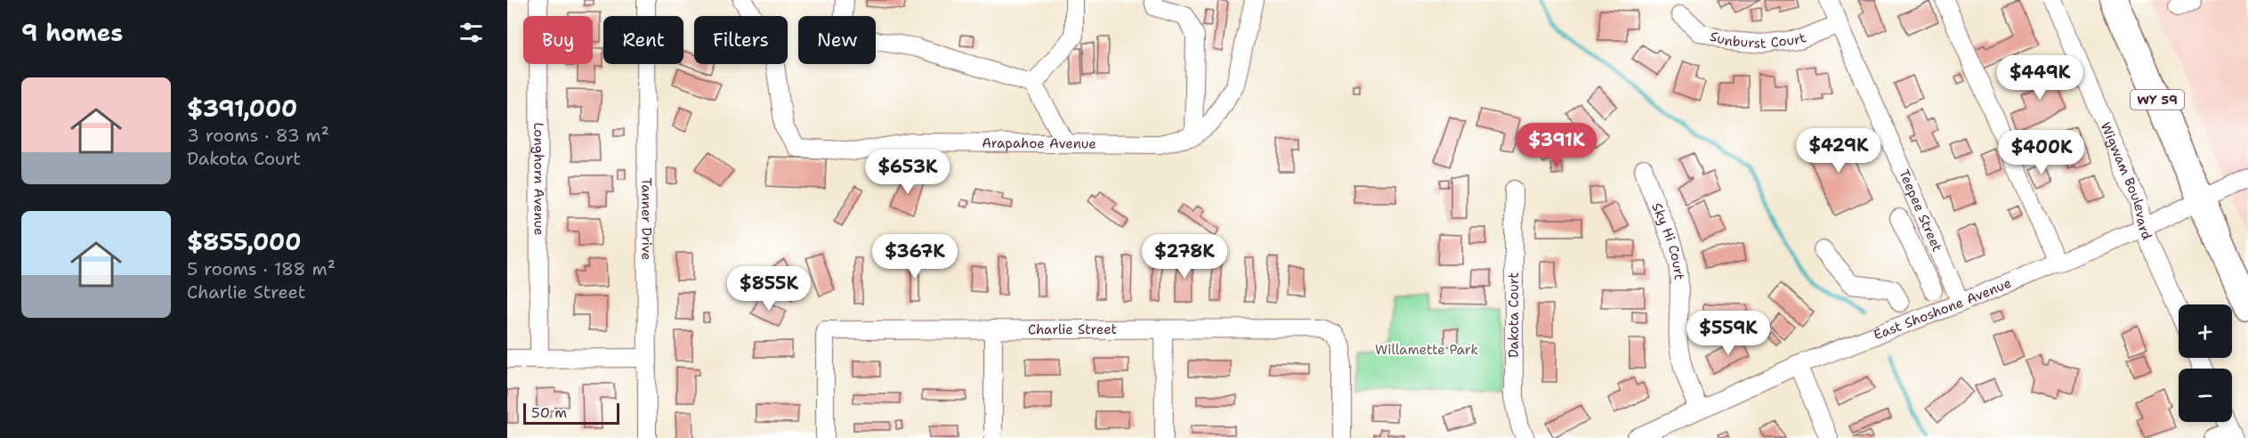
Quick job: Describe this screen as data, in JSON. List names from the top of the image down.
{
  "streets": {
    "highway": ["WY 59"],
    "street": [
      "Sunburst Court",
      "Arapahoe Avenue",
      "Longhorn Avenue",
      "Wigwam Boulevard",
      "Teepee Street",
      "Tanner Drive",
      "Sky Hi Court",
      "East Shoshone Avenue",
      "Dakota Court",
      "Charlie Street"
    ]
  },
  "crossings": [
    ["Sunburst Court", "Teepee Street"],
    ["WY 59", "East Shoshone Avenue"],
    ["Wigwam Boulevard", "East Shoshone Avenue"],
    ["Teepee Street", "East Shoshone Avenue"],
    ["Sky Hi Court", "East Shoshone Avenue"]
  ],
  "parks": ["Willamette Park"],
  "scale_bar": "50 m",
  "page": {
    "heading": "9 homes",
    "chip": [
      "Buy",
      "Rent",
      "Filters",
      "New"
    ],
    "price": [
      "$449K",
      "$391K",
      "$429K",
      "$400K",
      "$653K",
      "$367K",
      "$278K",
      "$855K",
      "$559K"
    ],
    "list": [
      {
        "name": "$391,000",
        "note": "3 rooms · 83 m² · Dakota Court"
      },
      {
        "name": "$855,000",
        "note": "5 rooms · 188 m² · Charlie Street"
      }
    ],
    "map_buttons": ["+", "−"],
    "scale": "50 m"
  }
}
